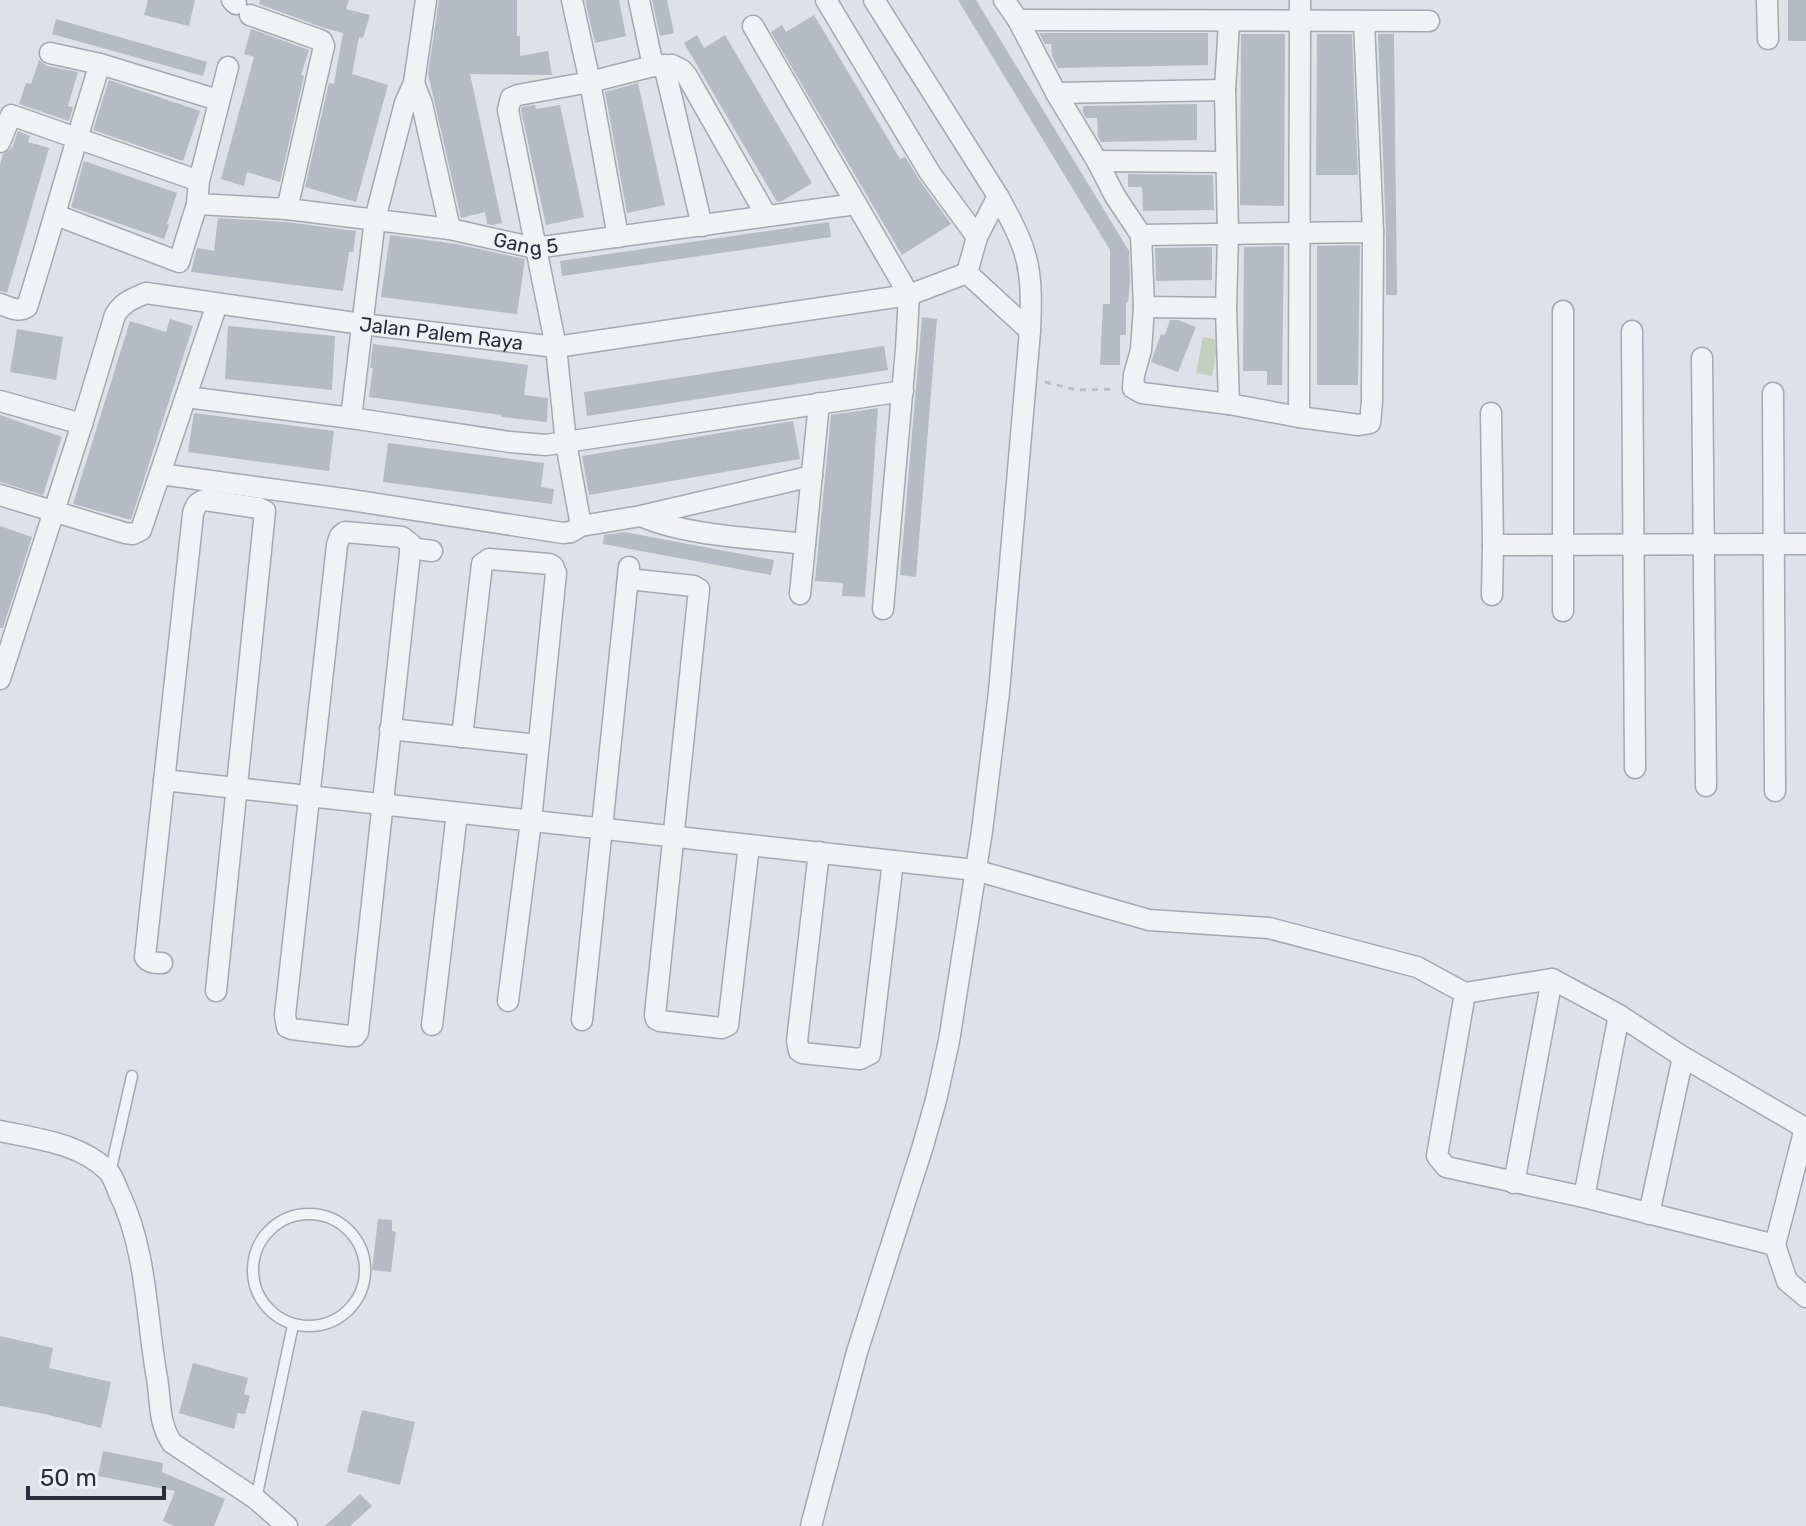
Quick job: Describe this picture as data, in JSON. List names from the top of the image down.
{
  "streets": {
    "street": ["Gang 5", "Jalan Palem Raya"]
  },
  "scale_bar": "50 m"
}
